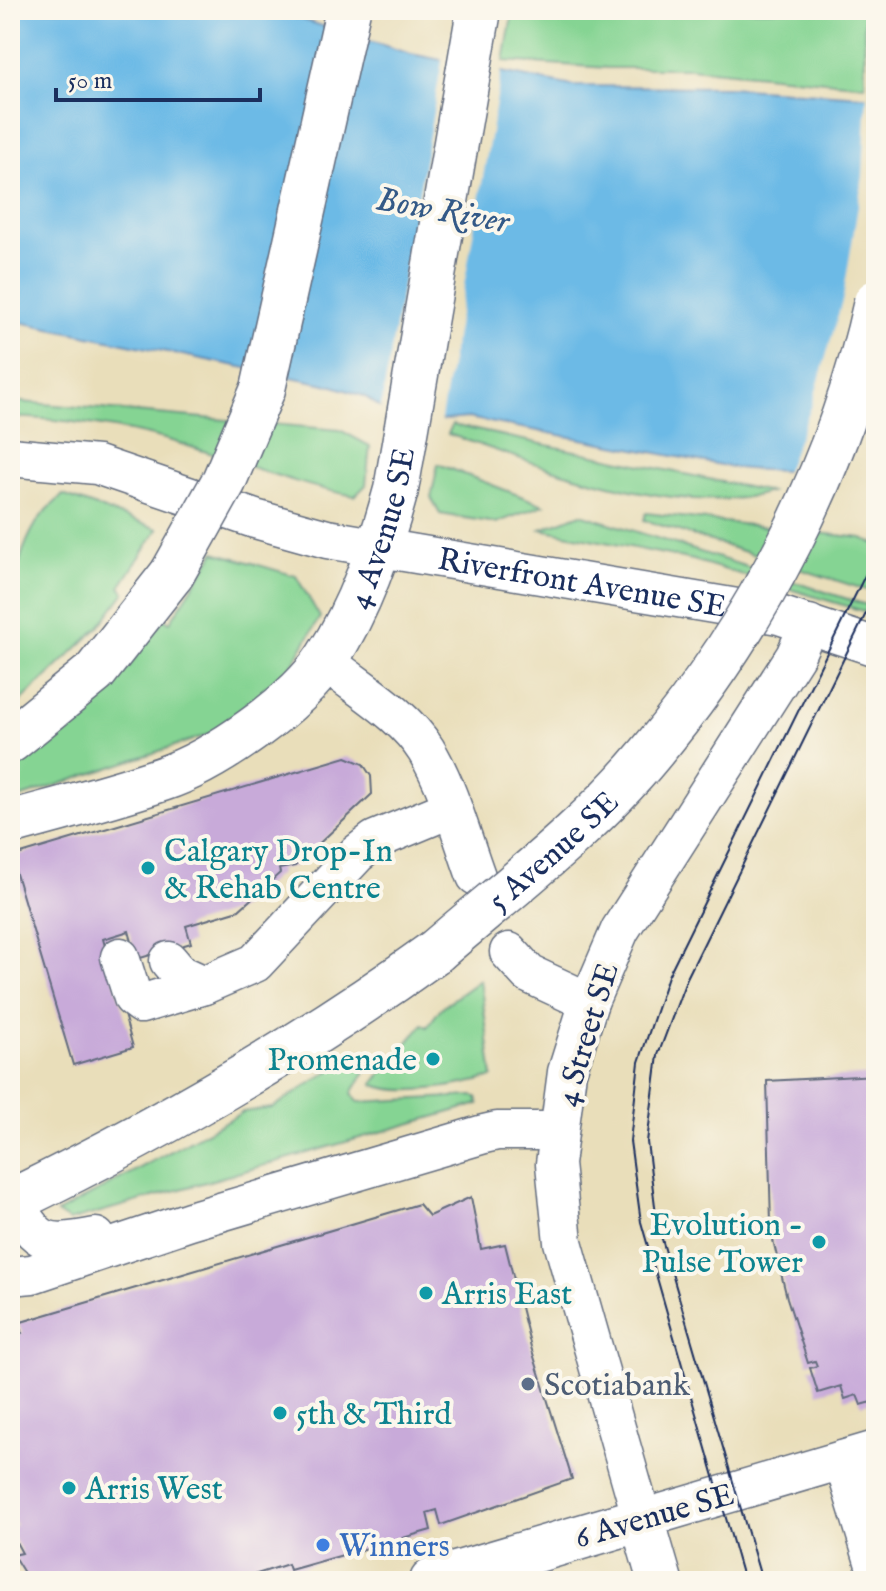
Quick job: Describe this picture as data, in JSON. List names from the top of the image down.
{
  "streets": {
    "main road": [
      "4 Avenue SE",
      "5 Avenue SE",
      "4 Street SE",
      "6 Avenue SE"
    ],
    "street": ["Riverfront Avenue SE"]
  },
  "crossings": [
    ["4 Avenue SE", "Riverfront Avenue SE"],
    ["Riverfront Avenue SE", "4 Street SE"],
    ["5 Avenue SE", "4 Street SE"],
    ["4 Street SE", "6 Avenue SE"]
  ],
  "water": ["Bow River"],
  "places": [
    "Calgary Drop-In & Rehab Centre",
    "Promenade",
    "Evolution - Pulse Tower",
    "Arris East",
    "Scotiabank",
    "5th & Third",
    "Arris West",
    "Winners"
  ],
  "scale_bar": "50 m"
}
